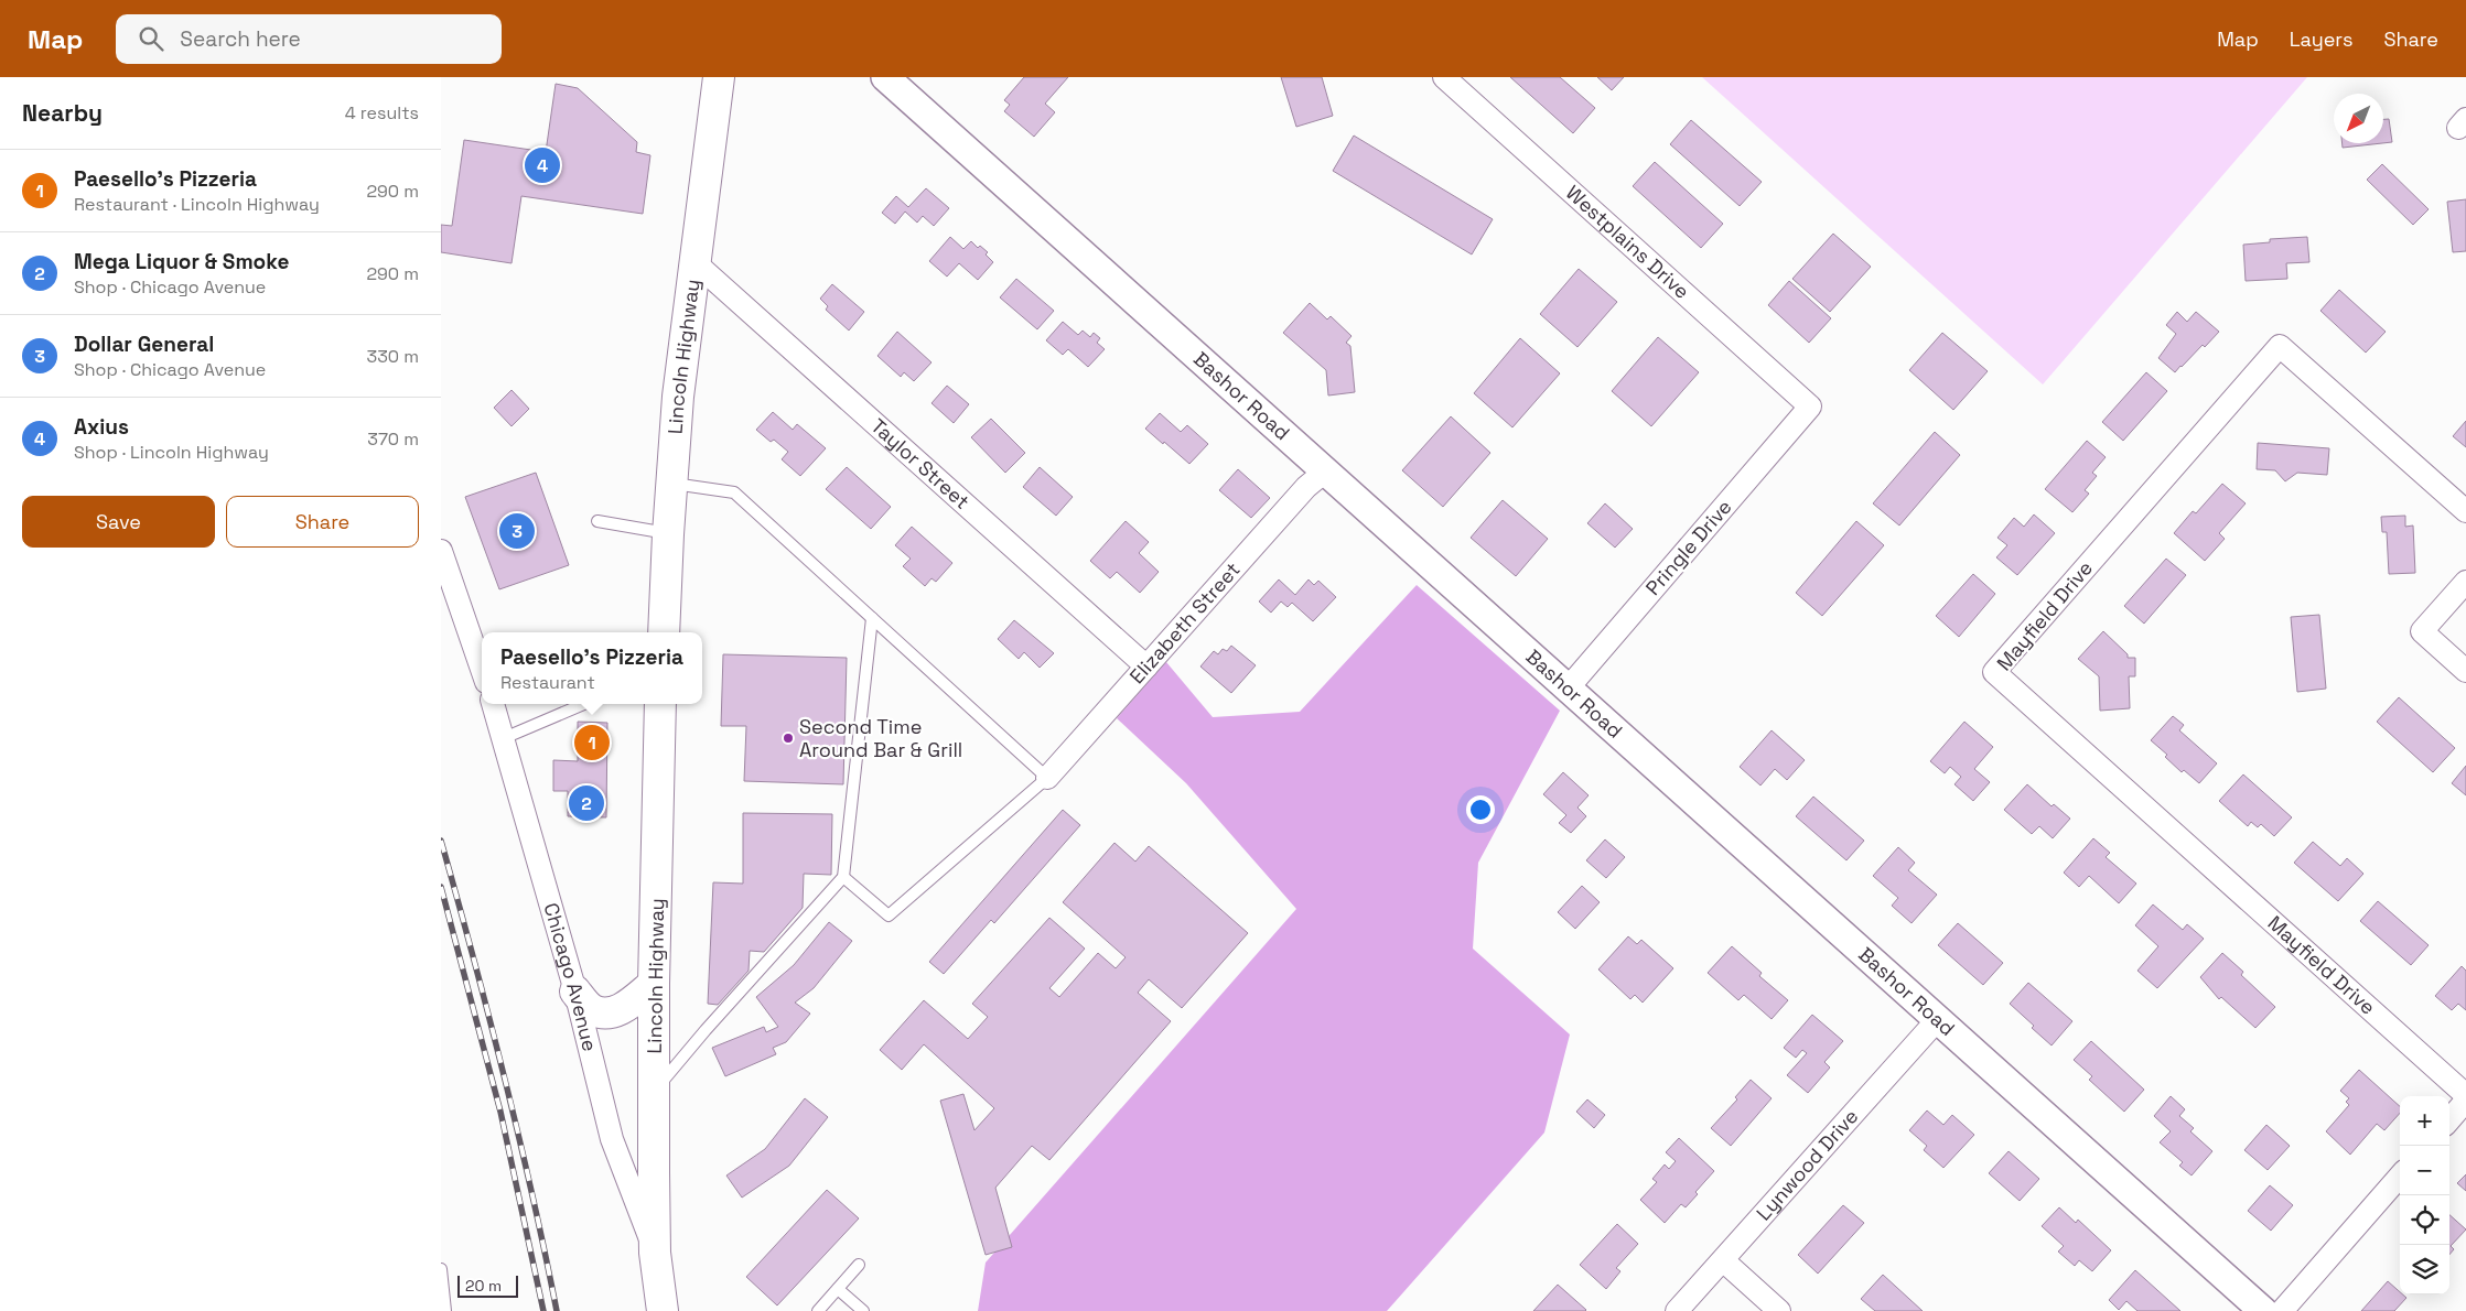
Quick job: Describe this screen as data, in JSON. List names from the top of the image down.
{
  "streets": {
    "highway": ["Lincoln Highway"],
    "street": [
      "Westplains Drive",
      "Bashor Road",
      "Taylor Street",
      "Pringle Drive",
      "Mayfield Drive",
      "Elizabeth Street",
      "Chicago Avenue",
      "Lynwood Drive"
    ]
  },
  "crossings": [
    ["Westplains Drive", "Pringle Drive"],
    ["Lincoln Highway", "Taylor Street"],
    ["Lincoln Highway", "Chicago Avenue"],
    ["Bashor Road", "Pringle Drive"],
    ["Bashor Road", "Elizabeth Street"],
    ["Bashor Road", "Lynwood Drive"],
    ["Taylor Street", "Elizabeth Street"]
  ],
  "places": ["Second Time Around Bar & Grill"],
  "scale_bar": "20 m",
  "north": "bottom left",
  "page": {
    "header": "Map",
    "search": "Search here",
    "nav": ["Map", "Layers", "Share"],
    "heading": ["Nearby", "4 results"],
    "pins": [
      "4",
      "3",
      "1",
      "2"
    ],
    "list": [
      {
        "mark": "1",
        "name": "Paesello's Pizzeria",
        "note": "Restaurant · Lincoln Highway",
        "value": "290 m"
      },
      {
        "mark": "2",
        "name": "Mega Liquor & Smoke",
        "note": "Shop · Chicago Avenue",
        "value": "290 m"
      },
      {
        "mark": "3",
        "name": "Dollar General",
        "note": "Shop · Chicago Avenue",
        "value": "330 m"
      },
      {
        "mark": "4",
        "name": "Axius",
        "note": "Shop · Lincoln Highway",
        "value": "370 m"
      }
    ],
    "buttons": ["Save", "Share"],
    "popup": ["Paesello's Pizzeria", "Restaurant"],
    "map_buttons": ["+", "−"],
    "scale": "20 m"
  }
}
